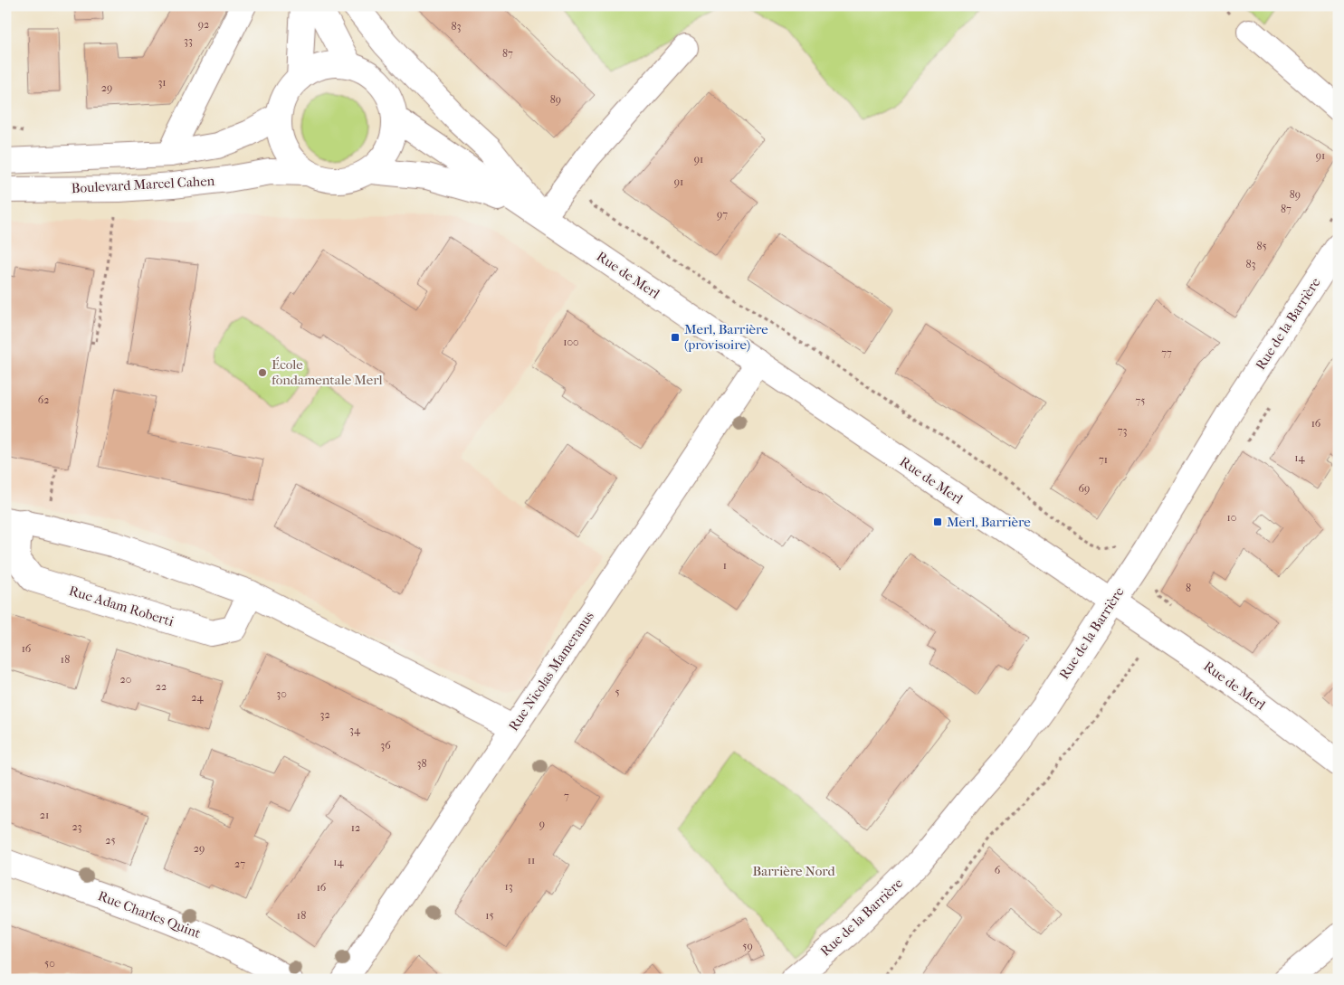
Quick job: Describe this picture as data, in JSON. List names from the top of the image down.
{
  "streets": {
    "street": [
      "Boulevard Marcel Cahen",
      "Rue de Merl",
      "Rue de la Barrière",
      "Rue Adam Roberti",
      "Rue Nicolas Mameranus",
      "Rue Charles Quint"
    ]
  },
  "crossings": [
    ["Boulevard Marcel Cahen", "Rue de Merl"],
    ["Rue de Merl", "Rue de la Barrière"],
    ["Rue de Merl", "Rue Nicolas Mameranus"],
    ["Rue Adam Roberti", "Rue Nicolas Mameranus"]
  ],
  "parks": ["Barrière Nord"],
  "places": {
    "transit": ["Merl, Barrière (provisoire)", "Merl, Barrière"],
    "other": ["École fondamentale Merl"]
  },
  "house_numbers": [
    "92",
    "83",
    "33",
    "87",
    "31",
    "29",
    "89",
    "91",
    "91",
    "91",
    "89",
    "87",
    "97",
    "85",
    "83",
    "100",
    "77",
    "62",
    "75",
    "16",
    "73",
    "14",
    "71",
    "69",
    "10",
    "1",
    "8",
    "16",
    "18",
    "20",
    "22",
    "5",
    "30",
    "24",
    "32",
    "34",
    "36",
    "38",
    "7",
    "21",
    "9",
    "23",
    "12",
    "25",
    "29",
    "11",
    "14",
    "27",
    "6",
    "13",
    "16",
    "18",
    "15",
    "59",
    "50"
  ]
}
